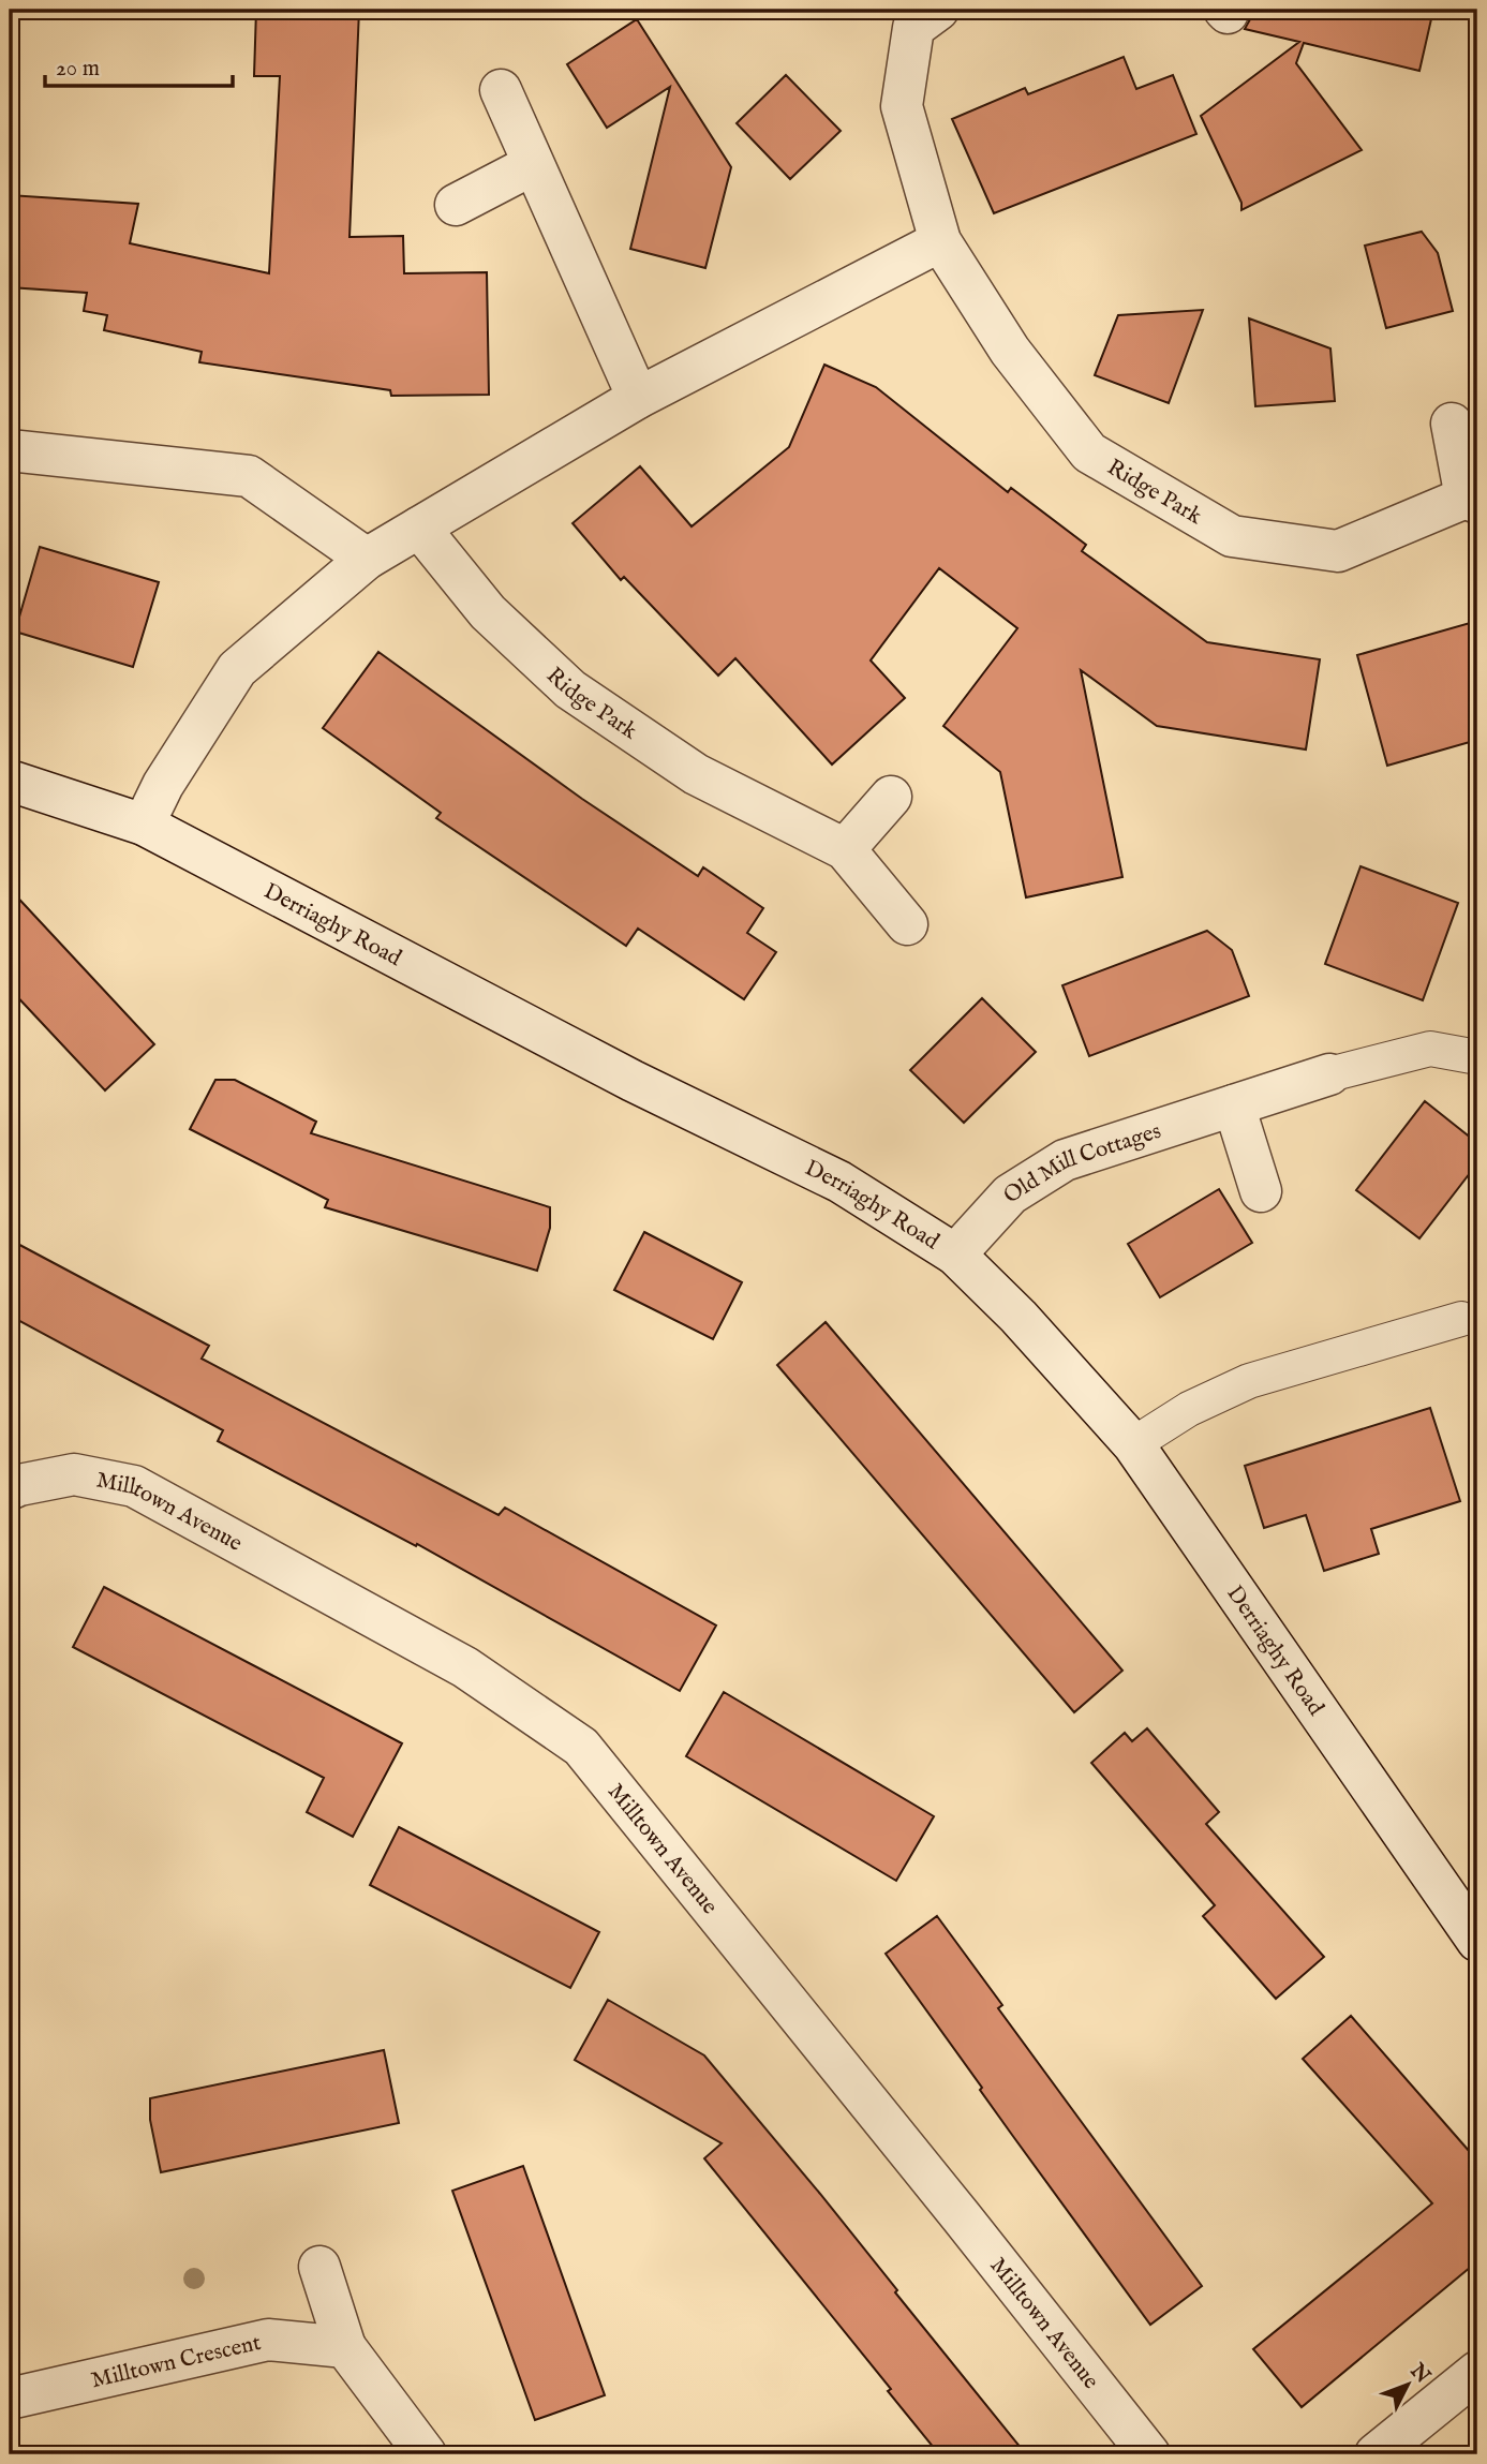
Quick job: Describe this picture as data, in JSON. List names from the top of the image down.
{
  "streets": {
    "street": [
      "Ridge Park",
      "Derriaghy Road",
      "Old Mill Cottages",
      "Milltown Avenue",
      "Milltown Crescent"
    ]
  },
  "crossings": [
    ["Derriaghy Road", "Old Mill Cottages"]
  ],
  "scale_bar": "20 m",
  "north": "top right"
}
